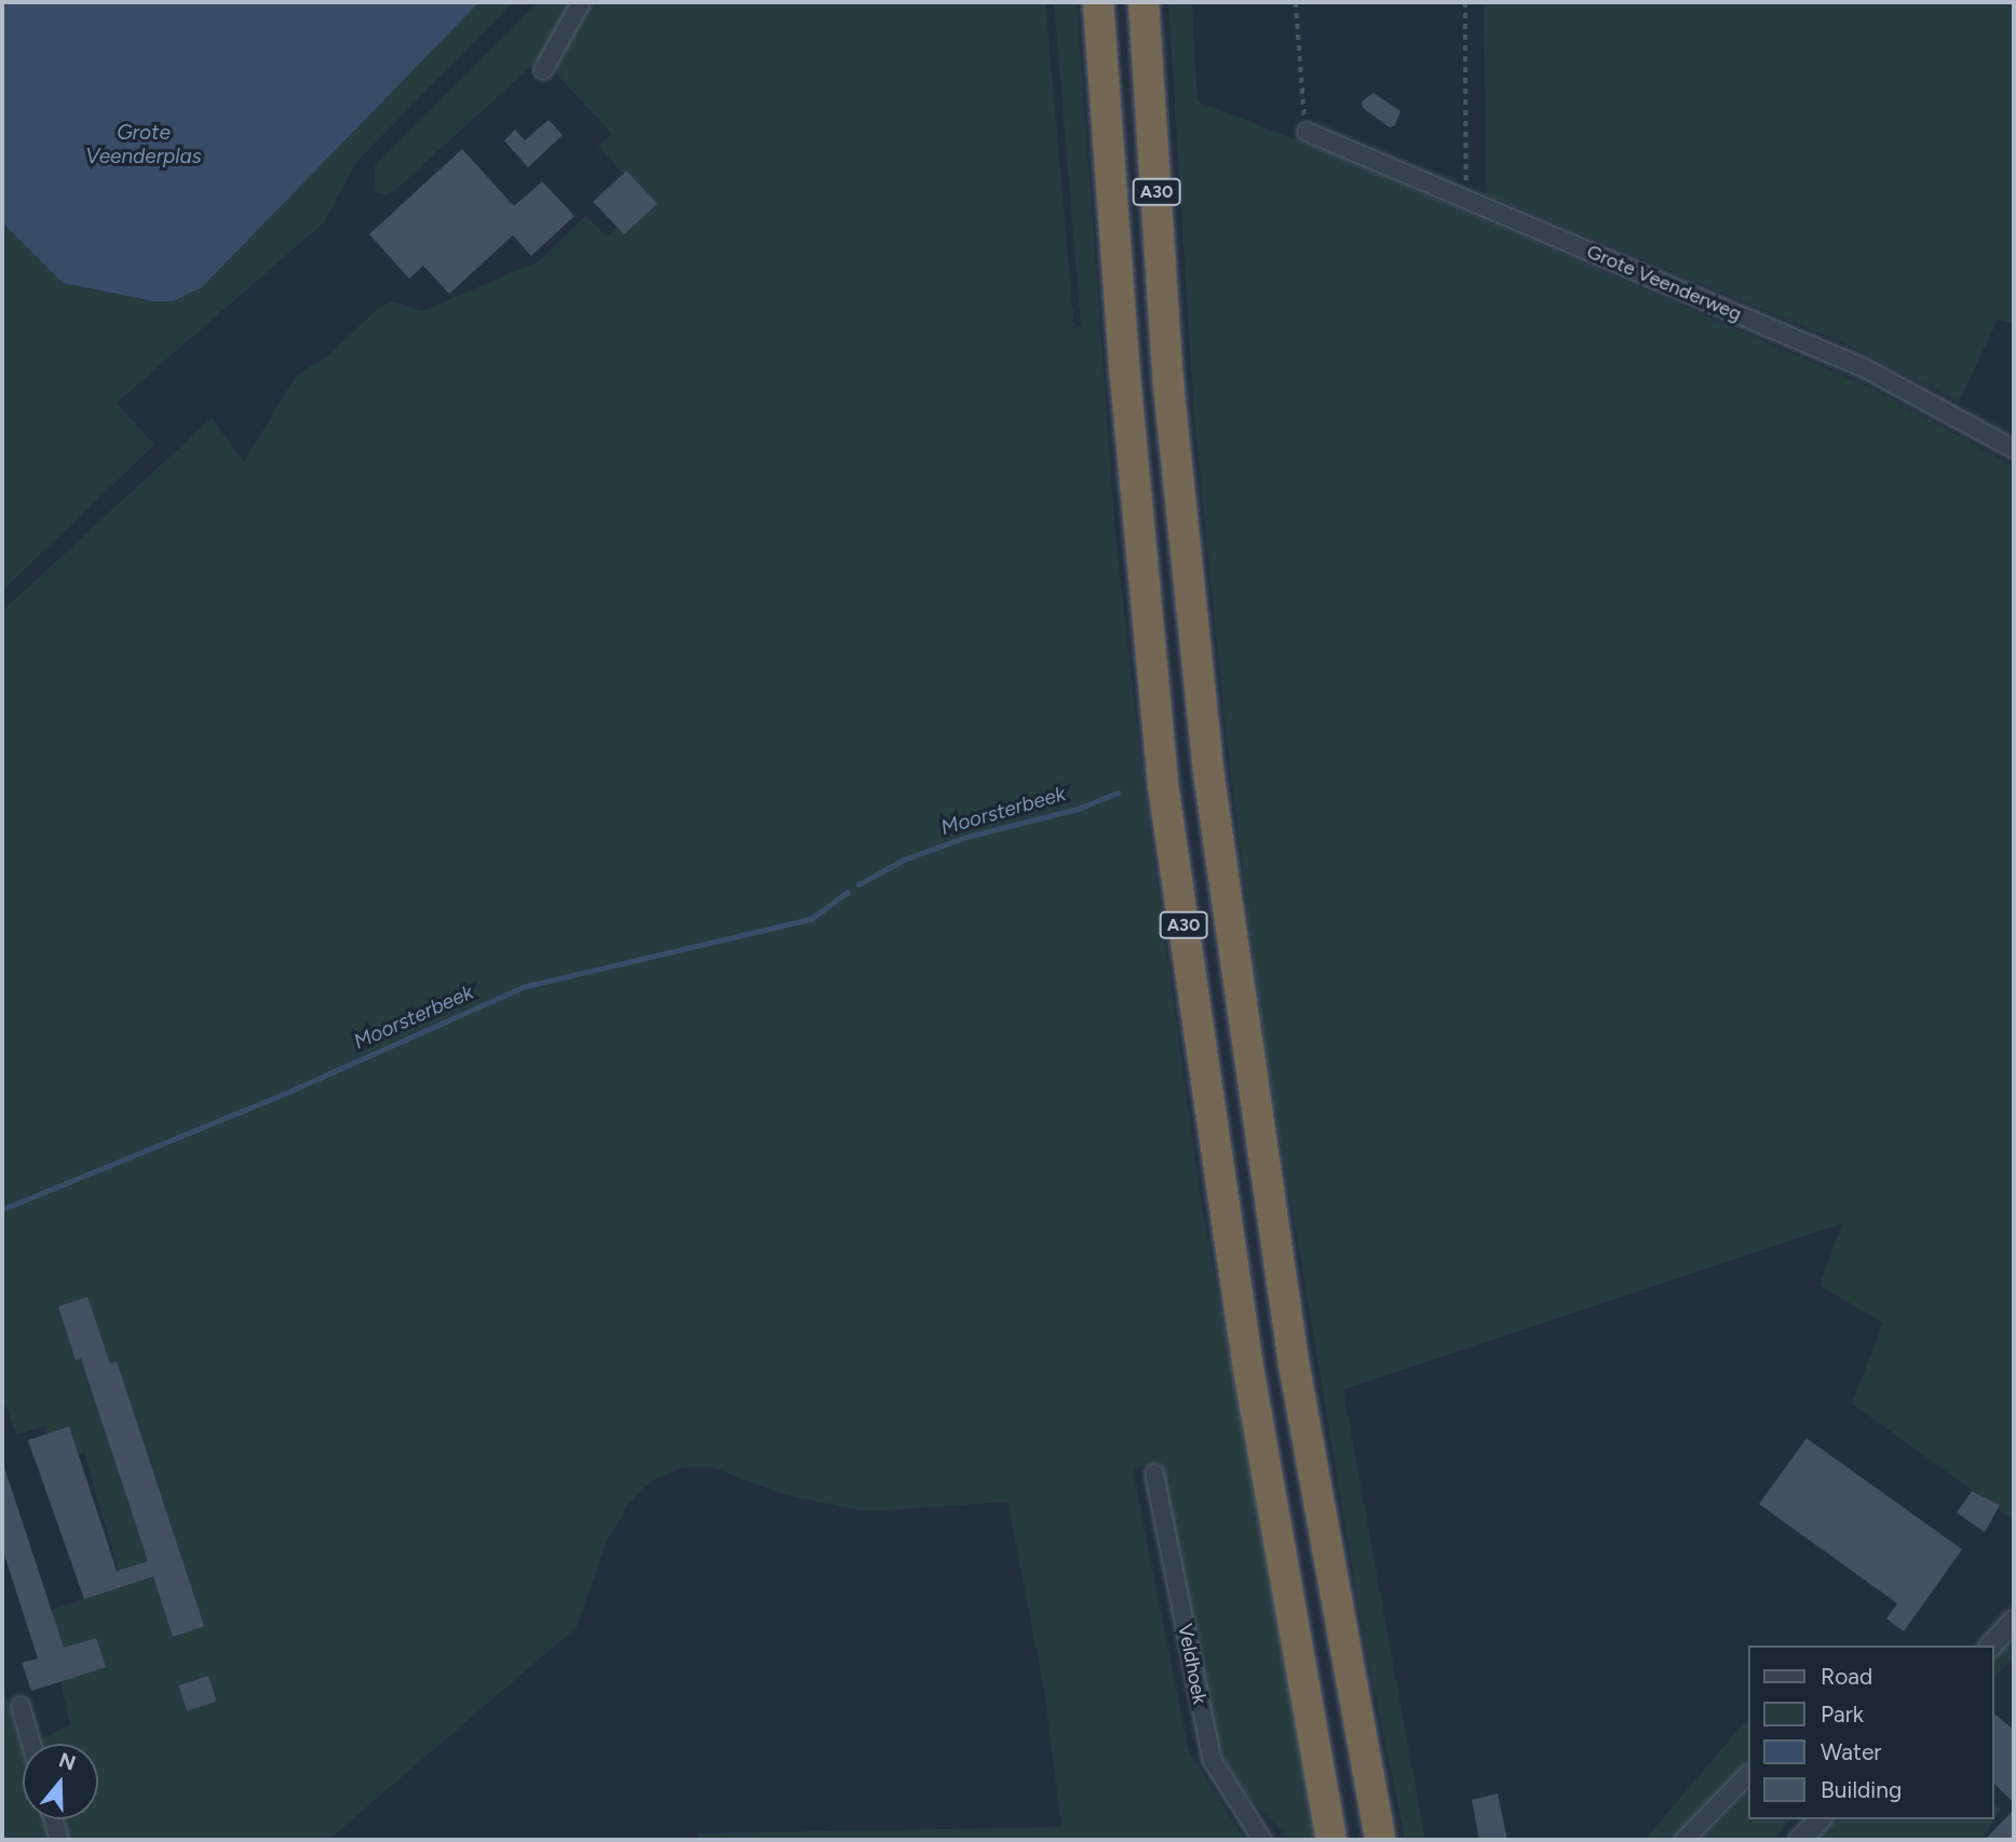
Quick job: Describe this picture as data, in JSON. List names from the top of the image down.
{
  "streets": {
    "highway": ["A30"],
    "street": ["Grote Veenderweg", "Veldhoek"]
  },
  "water": ["Grote Veenderplas", "Moorsterbeek"],
  "legend": [
    "Road",
    "Park",
    "Water",
    "Building"
  ],
  "north": "top"
}
